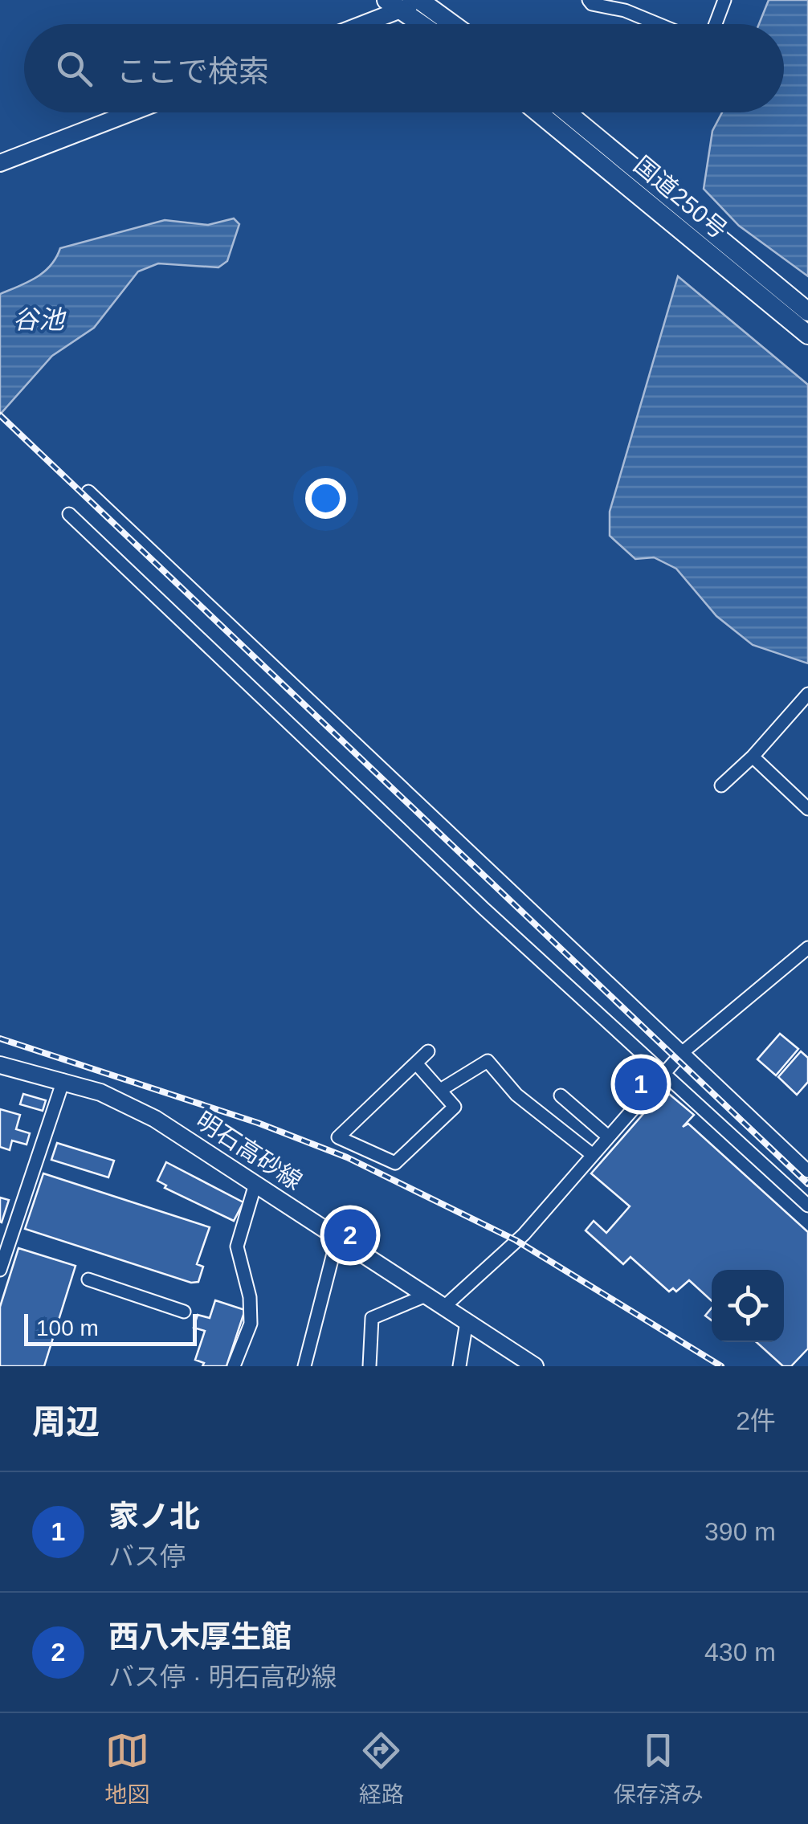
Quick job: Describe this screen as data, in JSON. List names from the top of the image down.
{
  "streets": {
    "highway": ["国道250号"],
    "main road": ["明石高砂線"]
  },
  "water": ["谷池"],
  "scale_bar": "100 m",
  "page": {
    "search": "ここで検索",
    "pins": ["1", "2"],
    "scale": "100 m",
    "heading": ["周辺", "2件"],
    "list": [
      {
        "mark": "1",
        "name": "家ノ北",
        "note": "バス停",
        "value": "390 m"
      },
      {
        "mark": "2",
        "name": "西八木厚生館",
        "note": "バス停 · 明石高砂線",
        "value": "430 m"
      }
    ],
    "nav": ["地図", "経路", "保存済み"]
  }
}
